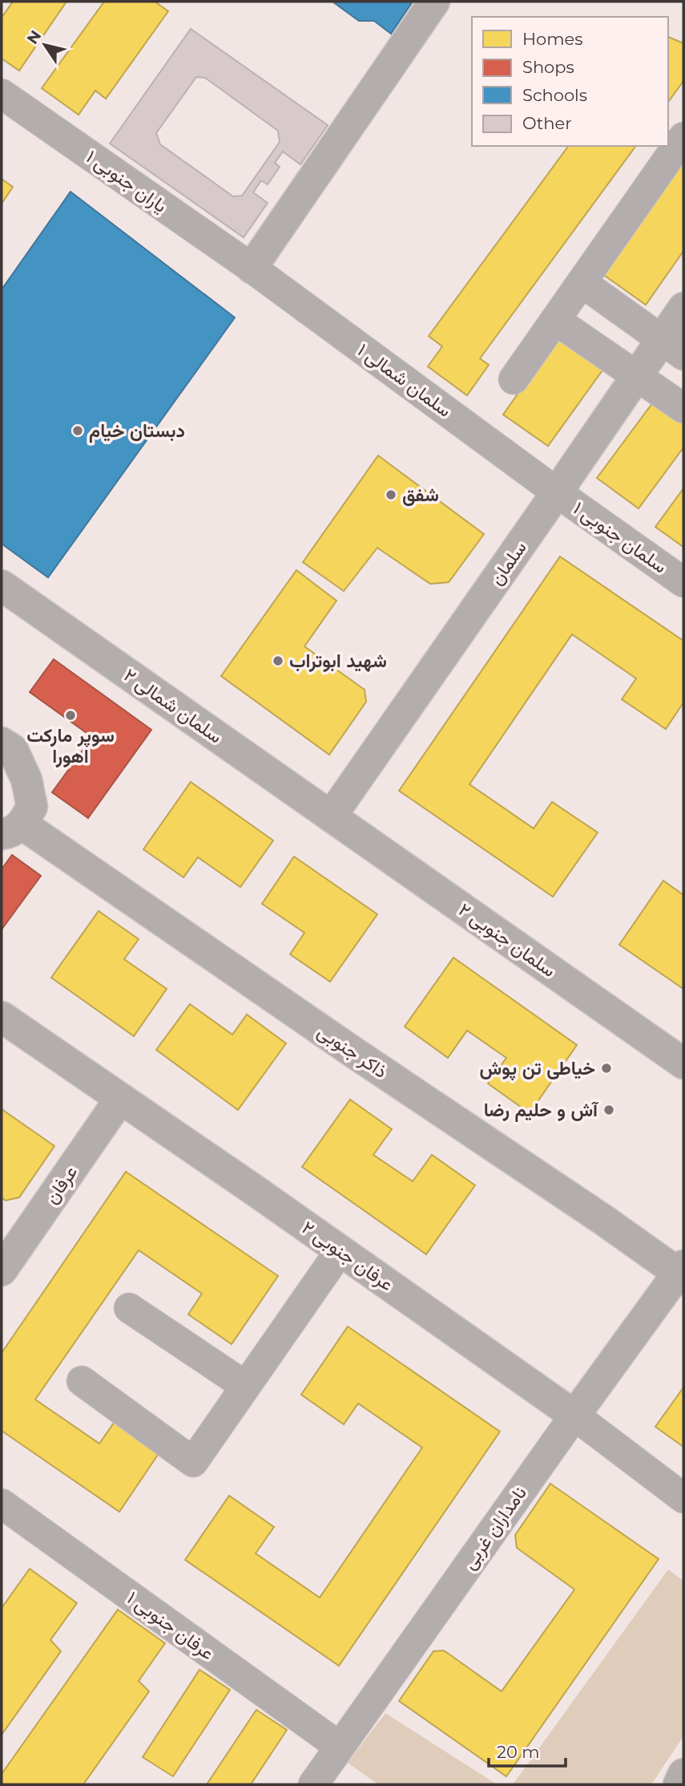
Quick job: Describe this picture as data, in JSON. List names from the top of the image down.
{
  "streets": {
    "street": [
      "یاران جنوبی ۱",
      "سلمان شمالی ۱",
      "سلمان جنوبی ۱",
      "سلمان",
      "سلمان شمالی ۲",
      "سلمان جنوبی ۲",
      "ذاکر جنوبی",
      "عرفان",
      "عرفان جنوبی ۲",
      "نامداران غربی",
      "عرفان جنوبی ۱"
    ]
  },
  "crossings": [
    ["یاران جنوبی ۱", "سلمان شمالی ۱"],
    ["سلمان شمالی ۱", "سلمان جنوبی ۱"],
    ["سلمان شمالی ۱", "سلمان"],
    ["سلمان جنوبی ۱", "سلمان"],
    ["سلمان", "سلمان شمالی ۲"],
    ["سلمان", "سلمان جنوبی ۲"],
    ["سلمان شمالی ۲", "سلمان جنوبی ۲"],
    ["ذاکر جنوبی", "نامداران غربی"],
    ["عرفان", "عرفان جنوبی ۲"],
    ["عرفان جنوبی ۲", "نامداران غربی"],
    ["نامداران غربی", "عرفان جنوبی ۱"]
  ],
  "places": [
    "دبستان خیام",
    "شفق",
    "شهید ابوتراب",
    "سوپر مارکت اهورا",
    "خیاطی تن پوش",
    "آش و حلیم رضا"
  ],
  "legend": [
    "Homes",
    "Shops",
    "Schools",
    "Other"
  ],
  "scale_bar": "20 m",
  "north": "top left"
}
